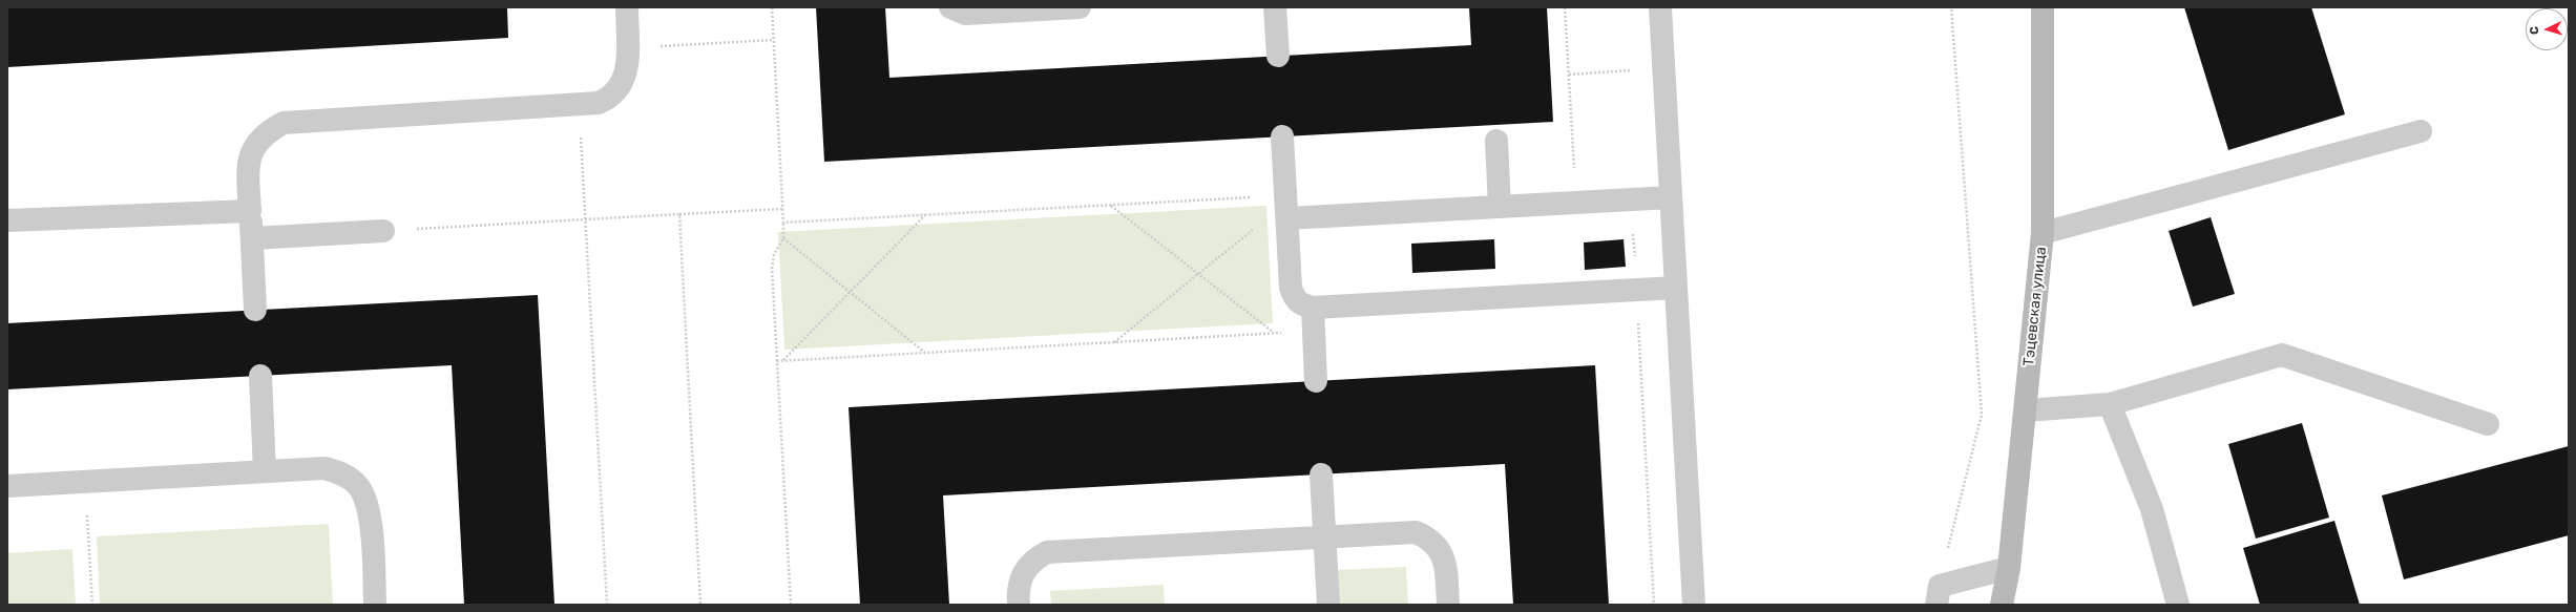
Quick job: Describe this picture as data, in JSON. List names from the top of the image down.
{
  "streets": {
    "main road": ["Тэцевская улица"]
  },
  "north": "left"
}
